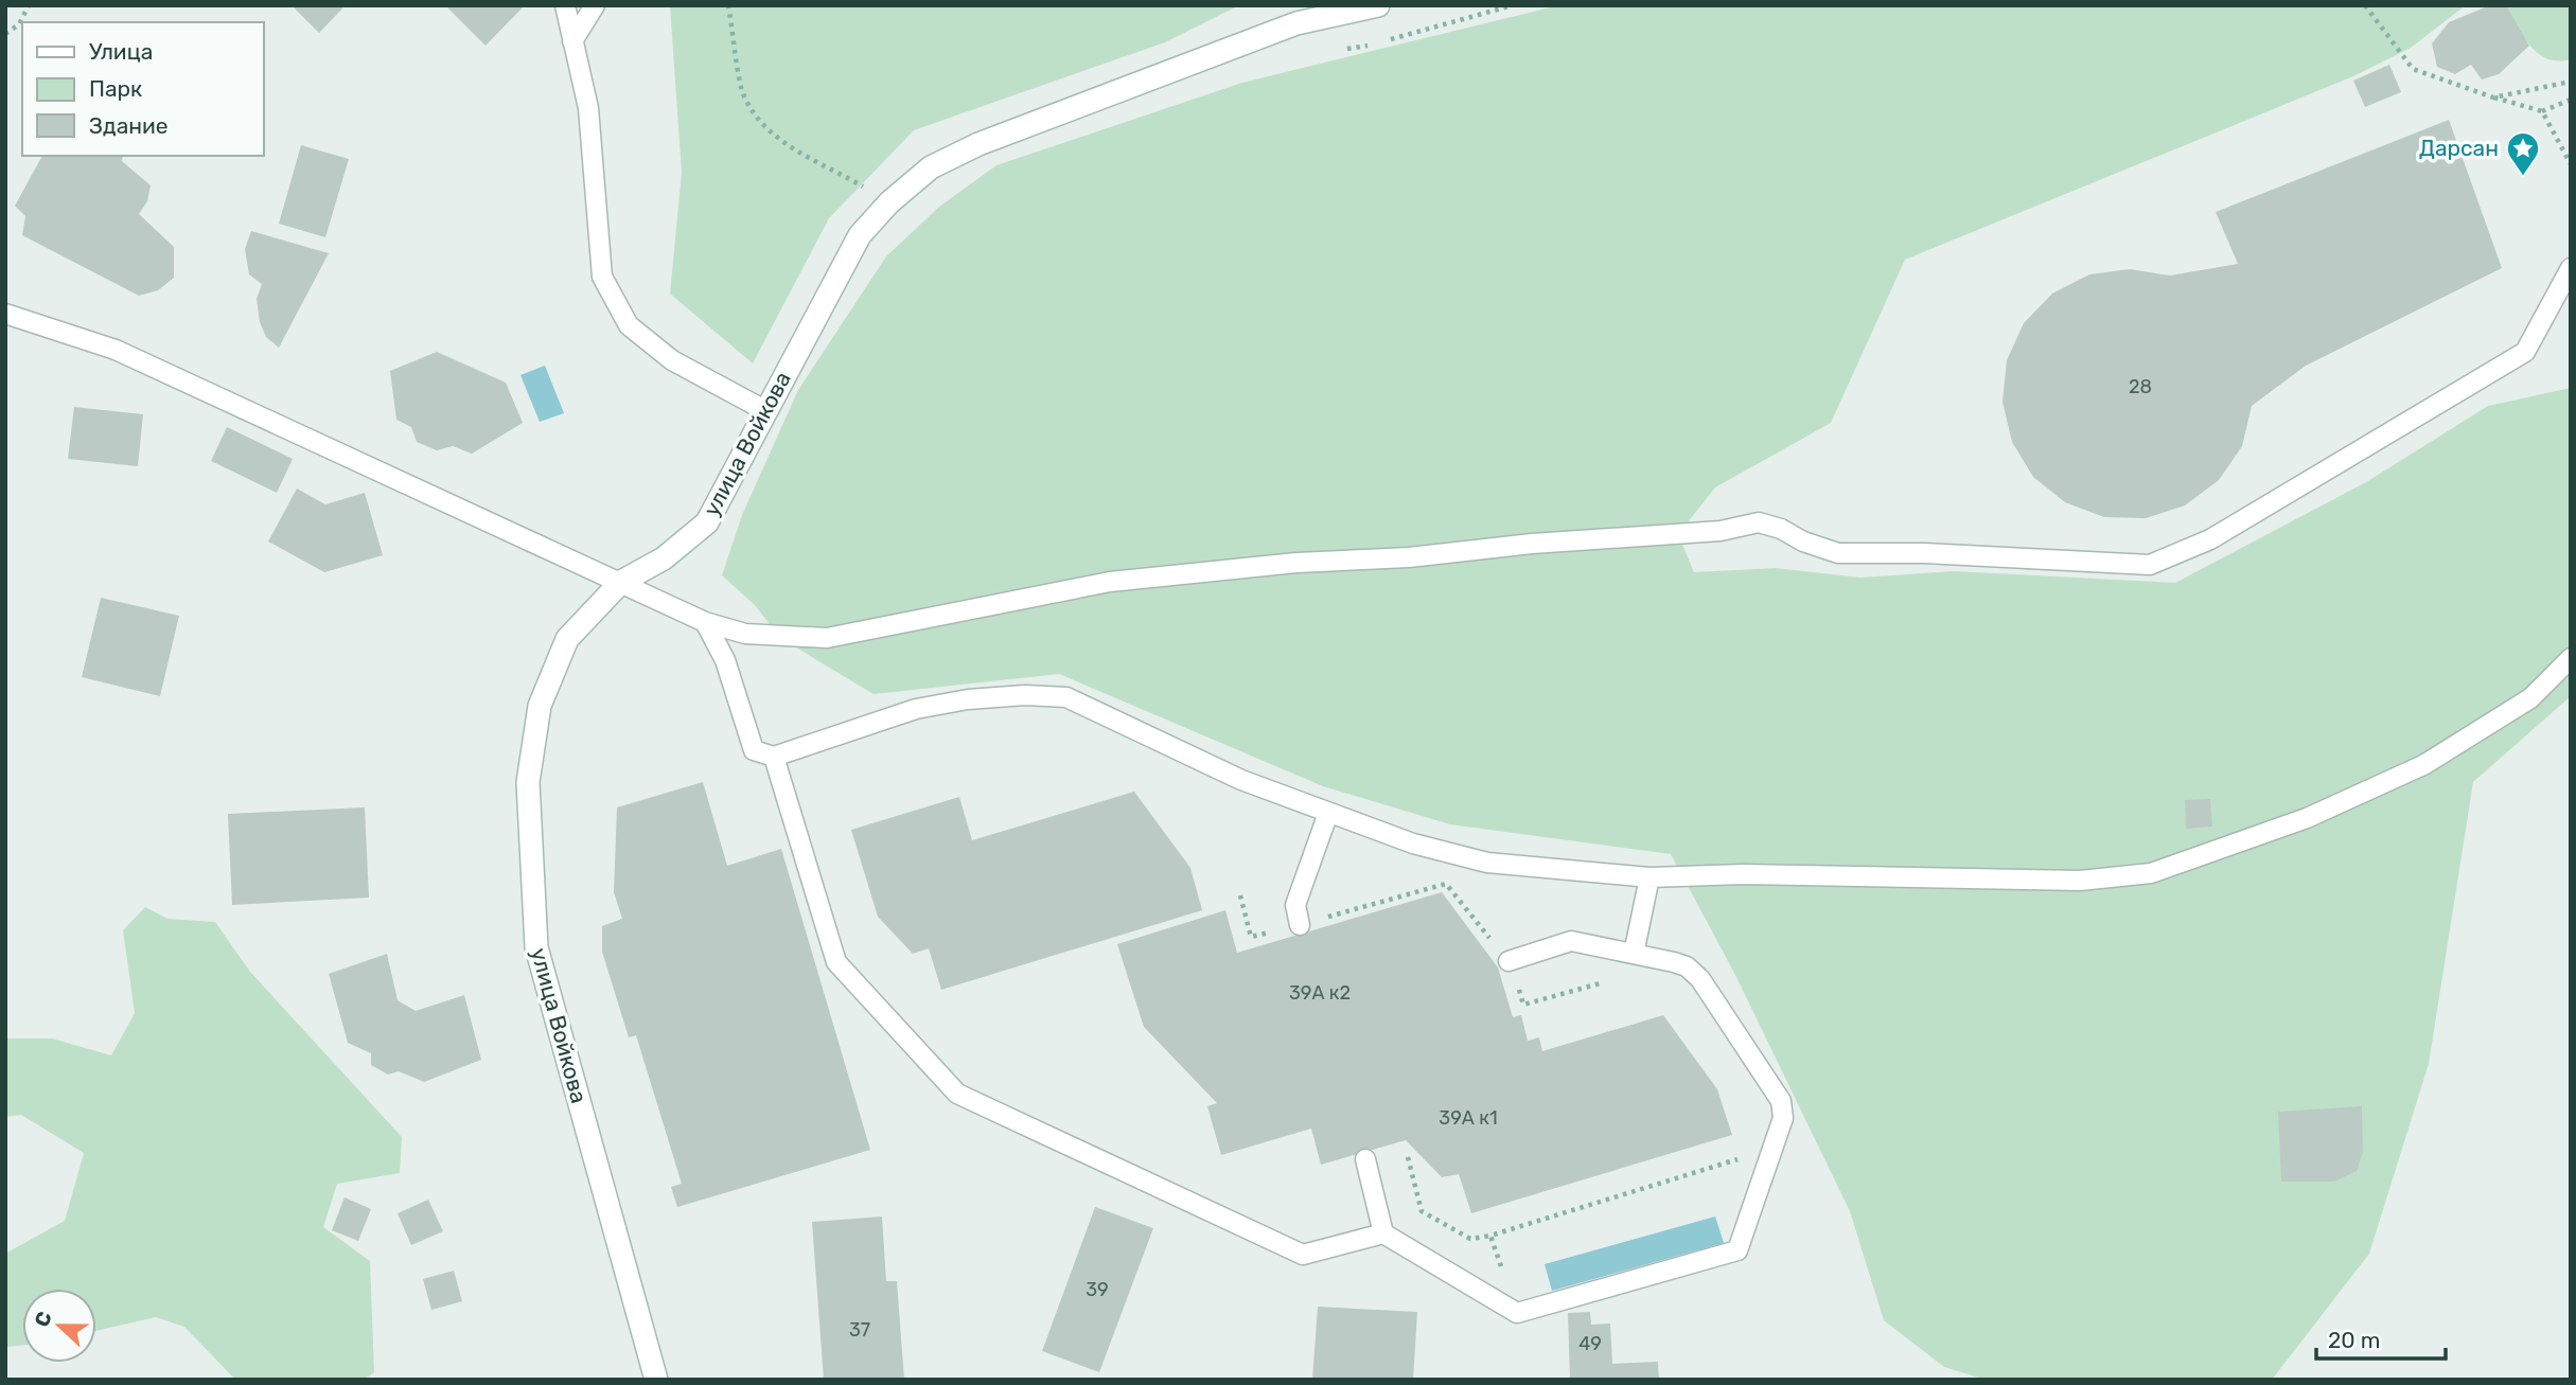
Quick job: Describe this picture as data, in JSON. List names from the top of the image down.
{
  "streets": {
    "street": ["улица Войкова"]
  },
  "places": {
    "place": ["Дарсан"]
  },
  "house_numbers": [
    "28",
    "39А к2",
    "39А к1",
    "39",
    "37",
    "49"
  ],
  "legend": ["Улица", "Парк", "Здание"],
  "scale_bar": "20 m",
  "north": "left"
}
